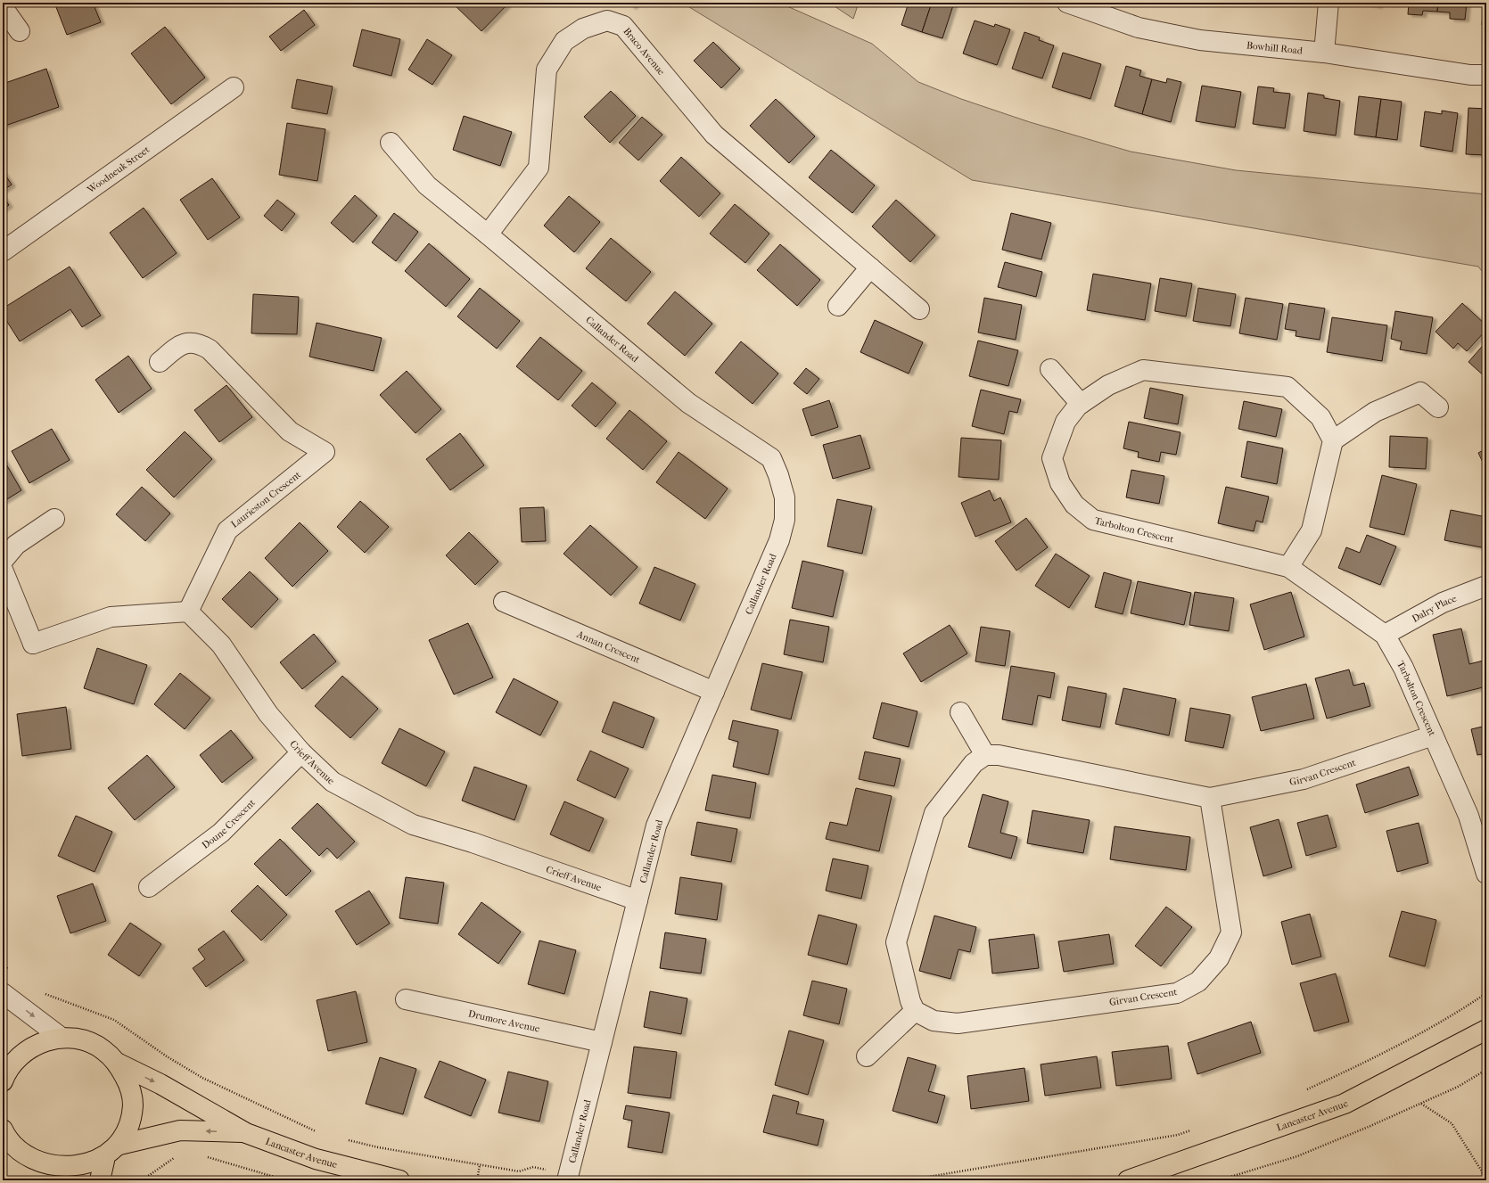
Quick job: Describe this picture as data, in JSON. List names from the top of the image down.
{
  "streets": {
    "main road": ["Lancaster Avenue"],
    "street": [
      "Bowhill Road",
      "Braco Avenue",
      "Woodneuk Street",
      "Callander Road",
      "Laurieston Crescent",
      "Tarbolton Crescent",
      "Dalry Place",
      "Annan Crescent",
      "Crieff Avenue",
      "Girvan Crescent",
      "Doune Crescent",
      "Drumore Avenue"
    ]
  },
  "crossings": [
    ["Braco Avenue", "Callander Road"],
    ["Callander Road", "Annan Crescent"],
    ["Callander Road", "Crieff Avenue"],
    ["Callander Road", "Drumore Avenue"],
    ["Laurieston Crescent", "Crieff Avenue"],
    ["Tarbolton Crescent", "Dalry Place"],
    ["Tarbolton Crescent", "Girvan Crescent"],
    ["Crieff Avenue", "Doune Crescent"]
  ]
}
